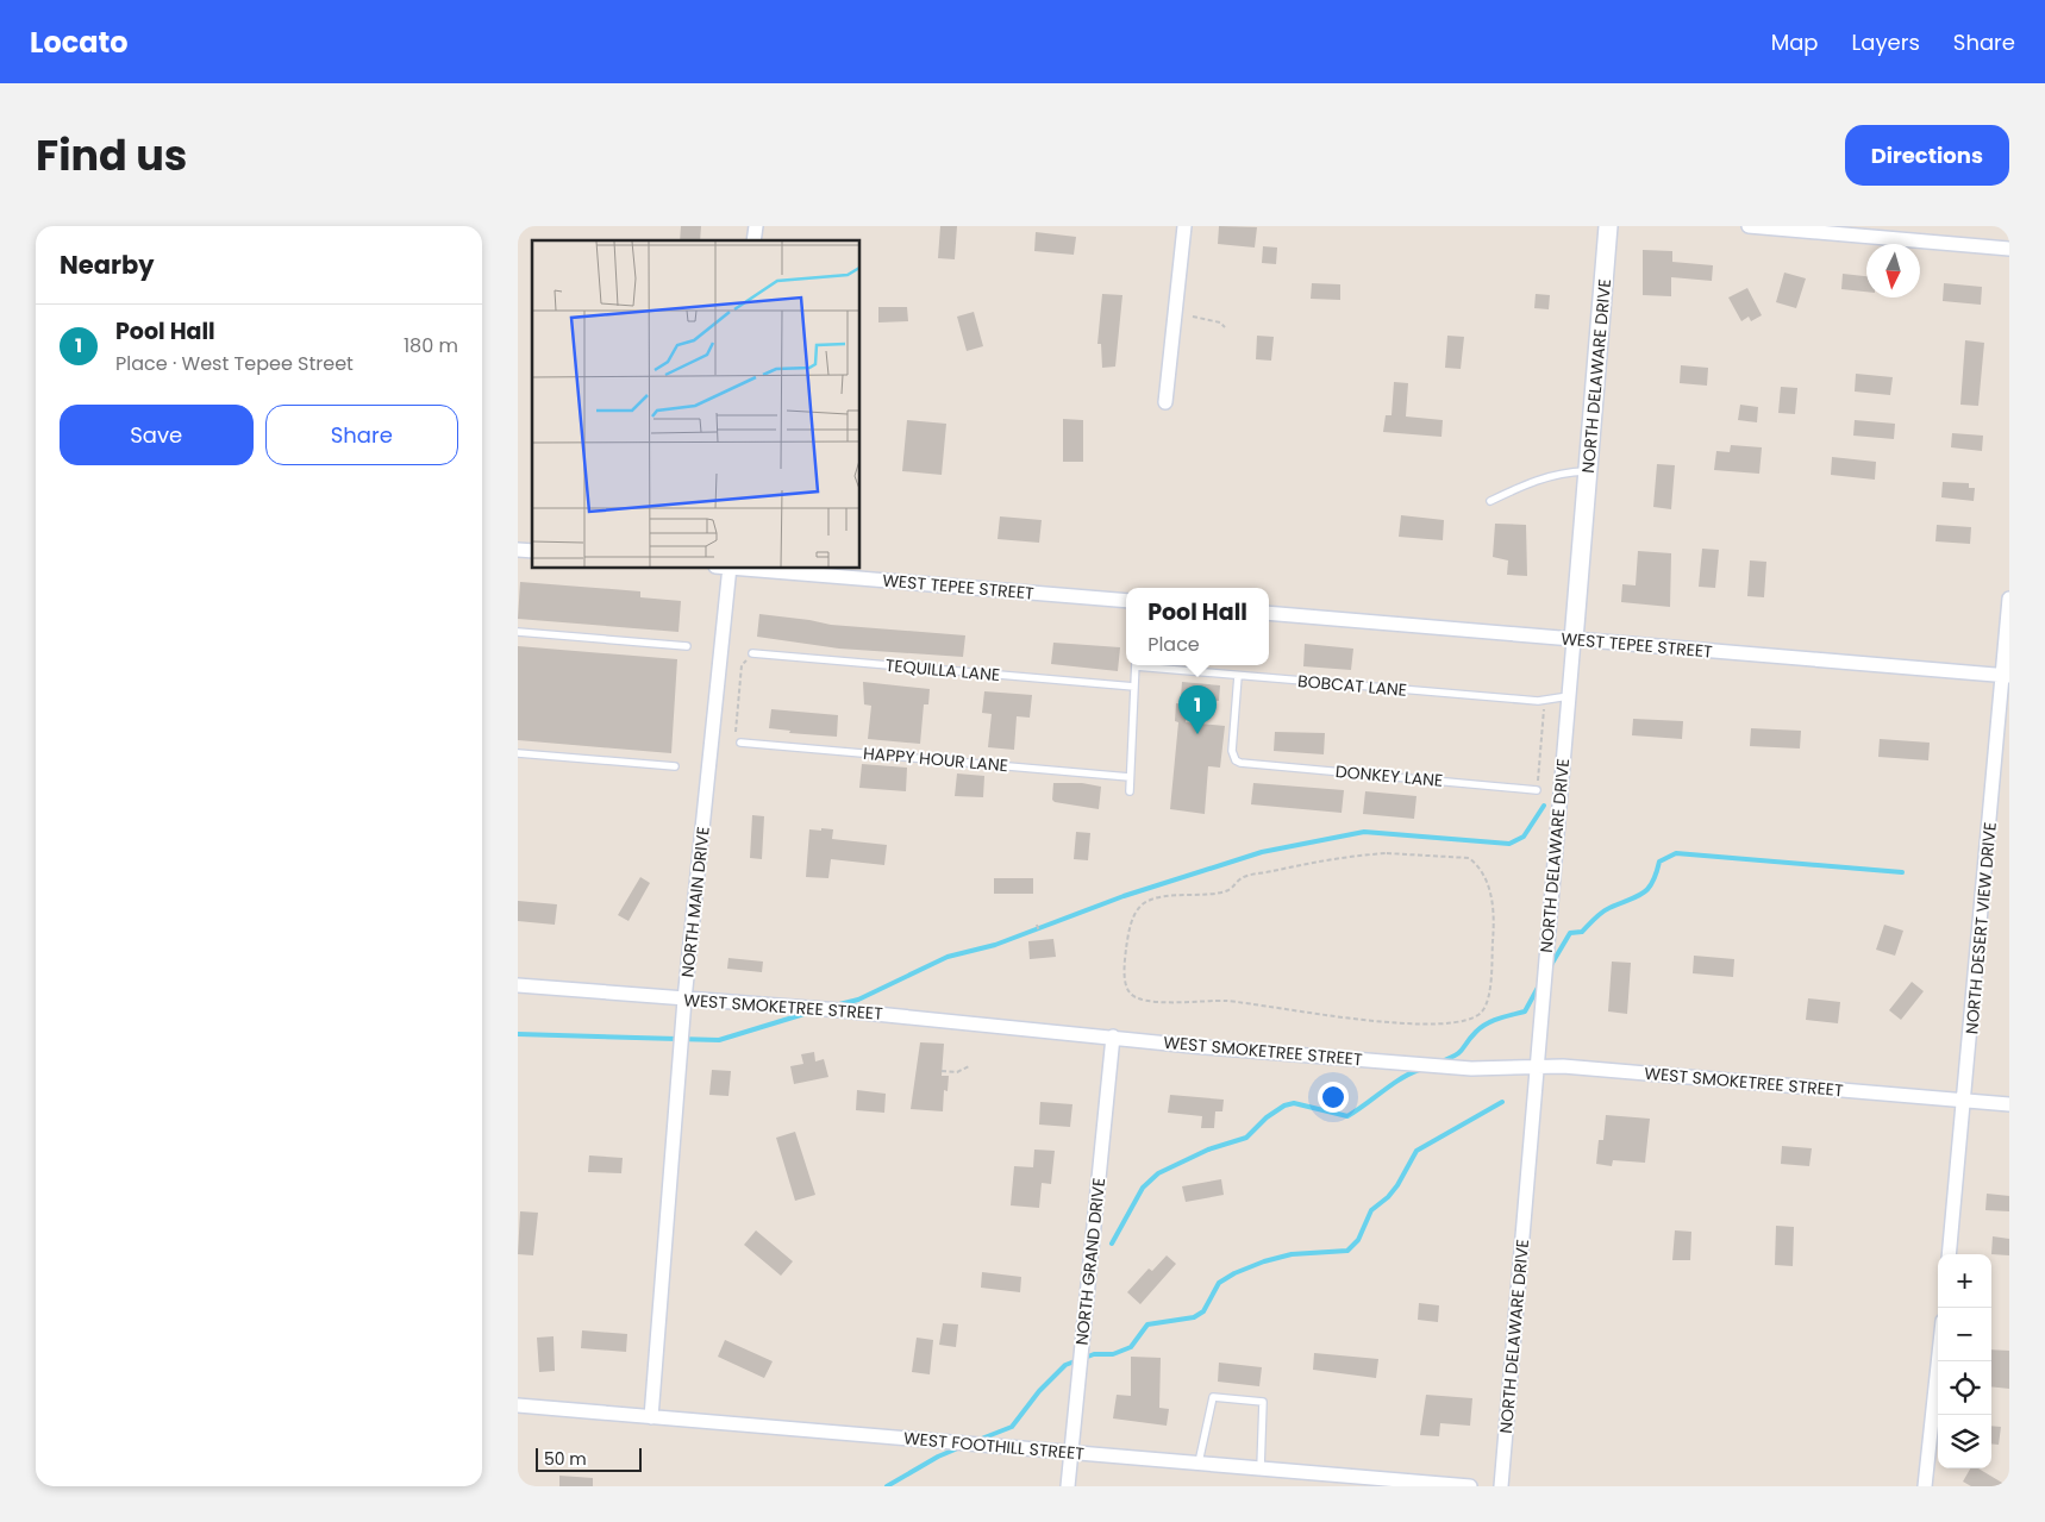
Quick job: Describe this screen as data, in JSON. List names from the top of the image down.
{
  "streets": {
    "street": [
      "NORTH DELAWARE DRIVE",
      "WEST TEPEE STREET",
      "NORTH MAIN DRIVE",
      "NORTH DESERT VIEW DRIVE",
      "WEST SMOKETREE STREET",
      "NORTH GRAND DRIVE",
      "WEST FOOTHILL STREET"
    ],
    "lane": [
      "TEQUILLA LANE",
      "BOBCAT LANE",
      "HAPPY HOUR LANE",
      "DONKEY LANE"
    ]
  },
  "crossings": [
    ["NORTH DELAWARE DRIVE", "WEST TEPEE STREET"],
    ["NORTH DELAWARE DRIVE", "BOBCAT LANE"],
    ["NORTH DELAWARE DRIVE", "WEST SMOKETREE STREET"],
    ["WEST TEPEE STREET", "NORTH DESERT VIEW DRIVE"],
    ["BOBCAT LANE", "DONKEY LANE"],
    ["NORTH MAIN DRIVE", "WEST SMOKETREE STREET"],
    ["NORTH MAIN DRIVE", "WEST FOOTHILL STREET"],
    ["NORTH DESERT VIEW DRIVE", "WEST SMOKETREE STREET"],
    ["WEST SMOKETREE STREET", "NORTH GRAND DRIVE"],
    ["NORTH GRAND DRIVE", "WEST FOOTHILL STREET"]
  ],
  "scale_bar": "50 m",
  "north": "bottom",
  "page": {
    "header": "Locato",
    "nav": ["Map", "Layers", "Share"],
    "title": "Find us",
    "buttons": [
      "Directions",
      ["Save", "Share"]
    ],
    "heading": "Nearby",
    "list": [
      {
        "mark": "1",
        "name": "Pool Hall",
        "note": "Place · West Tepee Street",
        "value": "180 m"
      }
    ],
    "popup": ["Pool Hall", "Place"],
    "pins": "1",
    "map_buttons": ["+", "−"],
    "scale": "50 m"
  }
}
